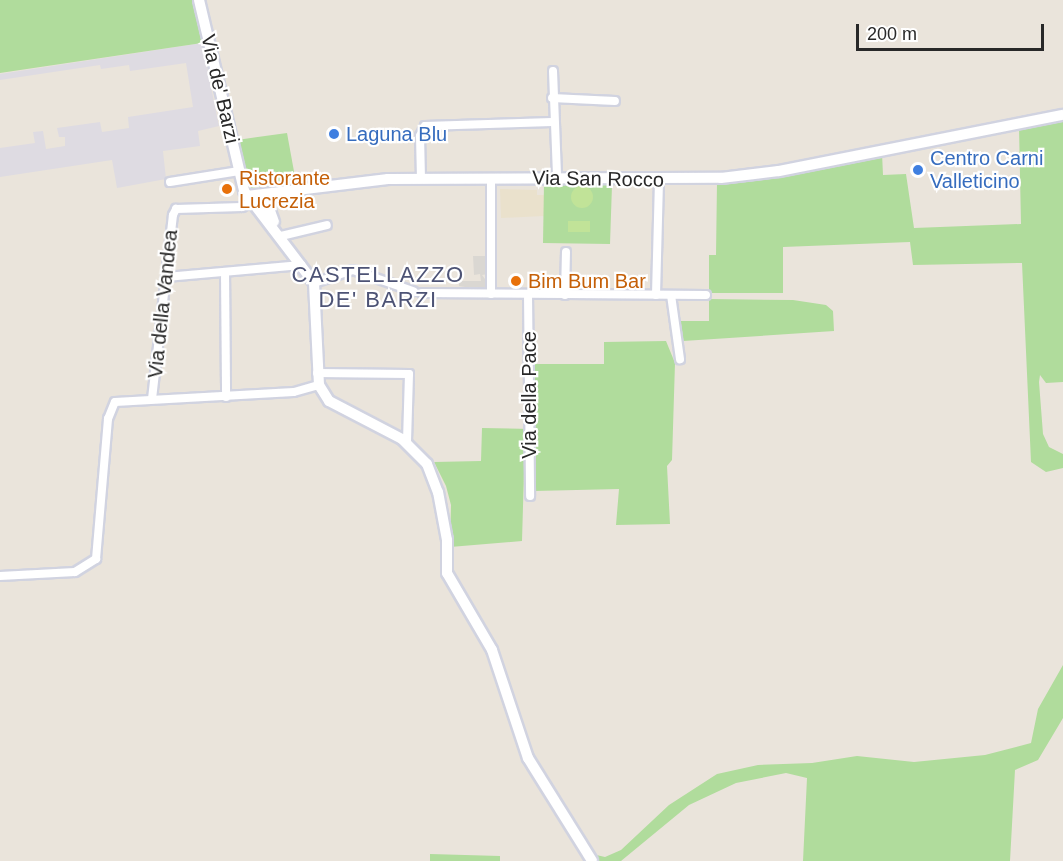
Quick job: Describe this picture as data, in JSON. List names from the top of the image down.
{
  "streets": {
    "street": [
      "Via de' Barzi",
      "Via San Rocco",
      "Via della Vandea",
      "Via della Pace"
    ]
  },
  "crossings": [
    ["Via de' Barzi", "Via San Rocco"],
    ["Via de' Barzi", "Via della Vandea"],
    ["Via San Rocco", "Via della Vandea"]
  ],
  "districts": ["CASTELLAZZO DE' BARZI"],
  "places": [
    "Laguna Blu",
    "Centro Carni Valleticino",
    "Ristorante Lucrezia",
    "Bim Bum Bar"
  ],
  "scale_bar": "200 m"
}
